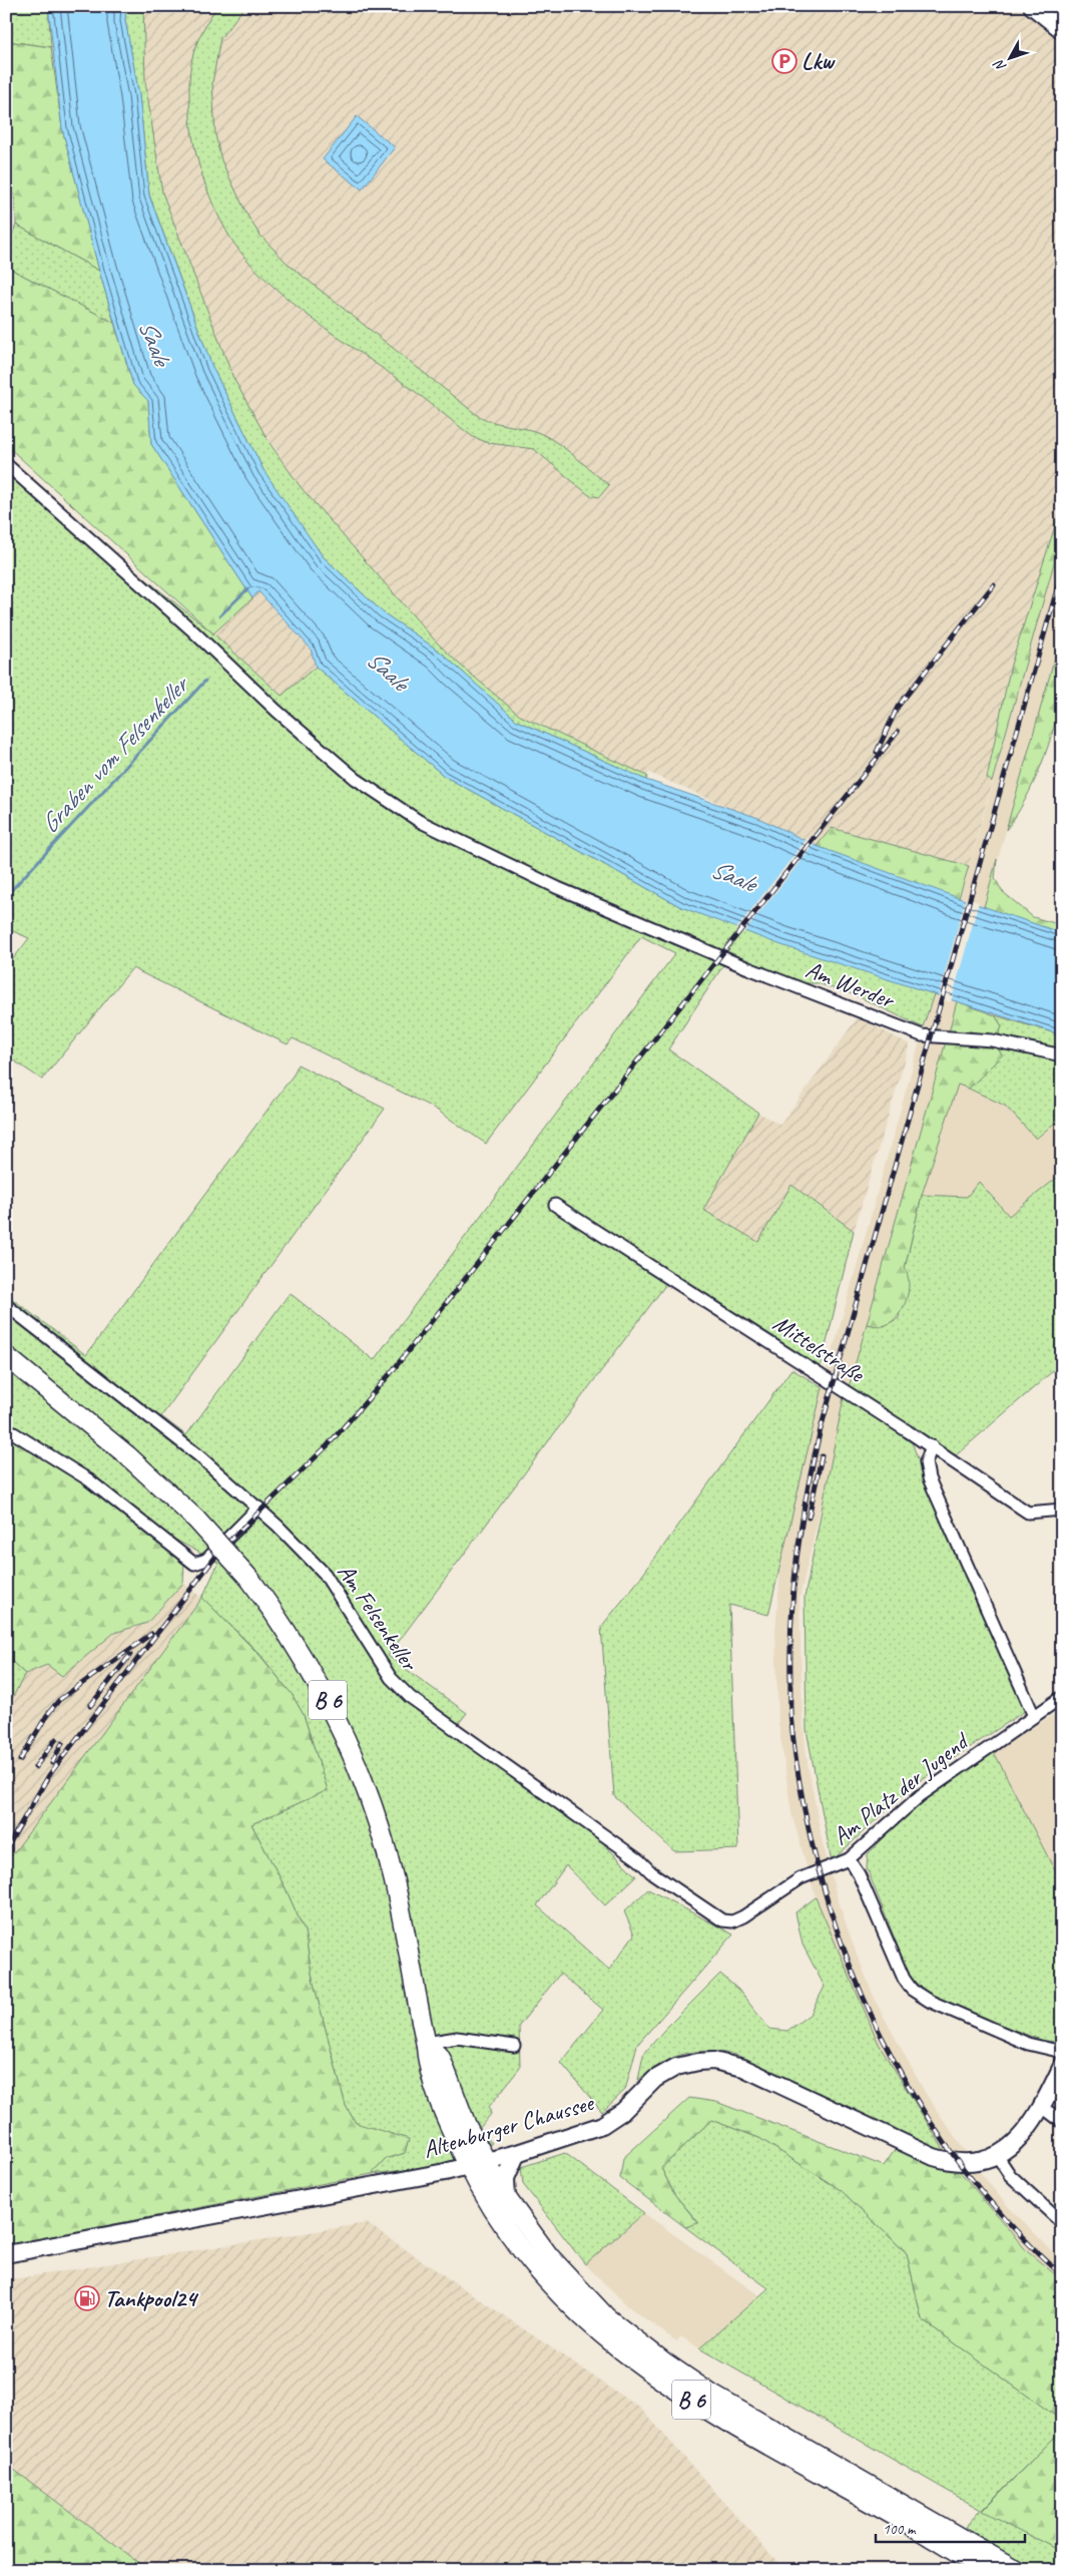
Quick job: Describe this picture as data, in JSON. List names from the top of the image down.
{
  "streets": {
    "main road": ["B 6"],
    "street": [
      "Am Werder",
      "Mittelstraße",
      "Am Felsenkeller",
      "Am Platz der Jugend",
      "Altenburger Chaussee"
    ]
  },
  "crossings": [
    ["Am Felsenkeller", "Am Platz der Jugend"],
    ["B 6", "Altenburger Chaussee"]
  ],
  "water": ["Saale", "Graben vom Felsenkeller"],
  "places": {
    "parking": ["Lkw"],
    "fuel station": ["Tankpool24"]
  },
  "scale_bar": "100 m",
  "north": "bottom left"
}
